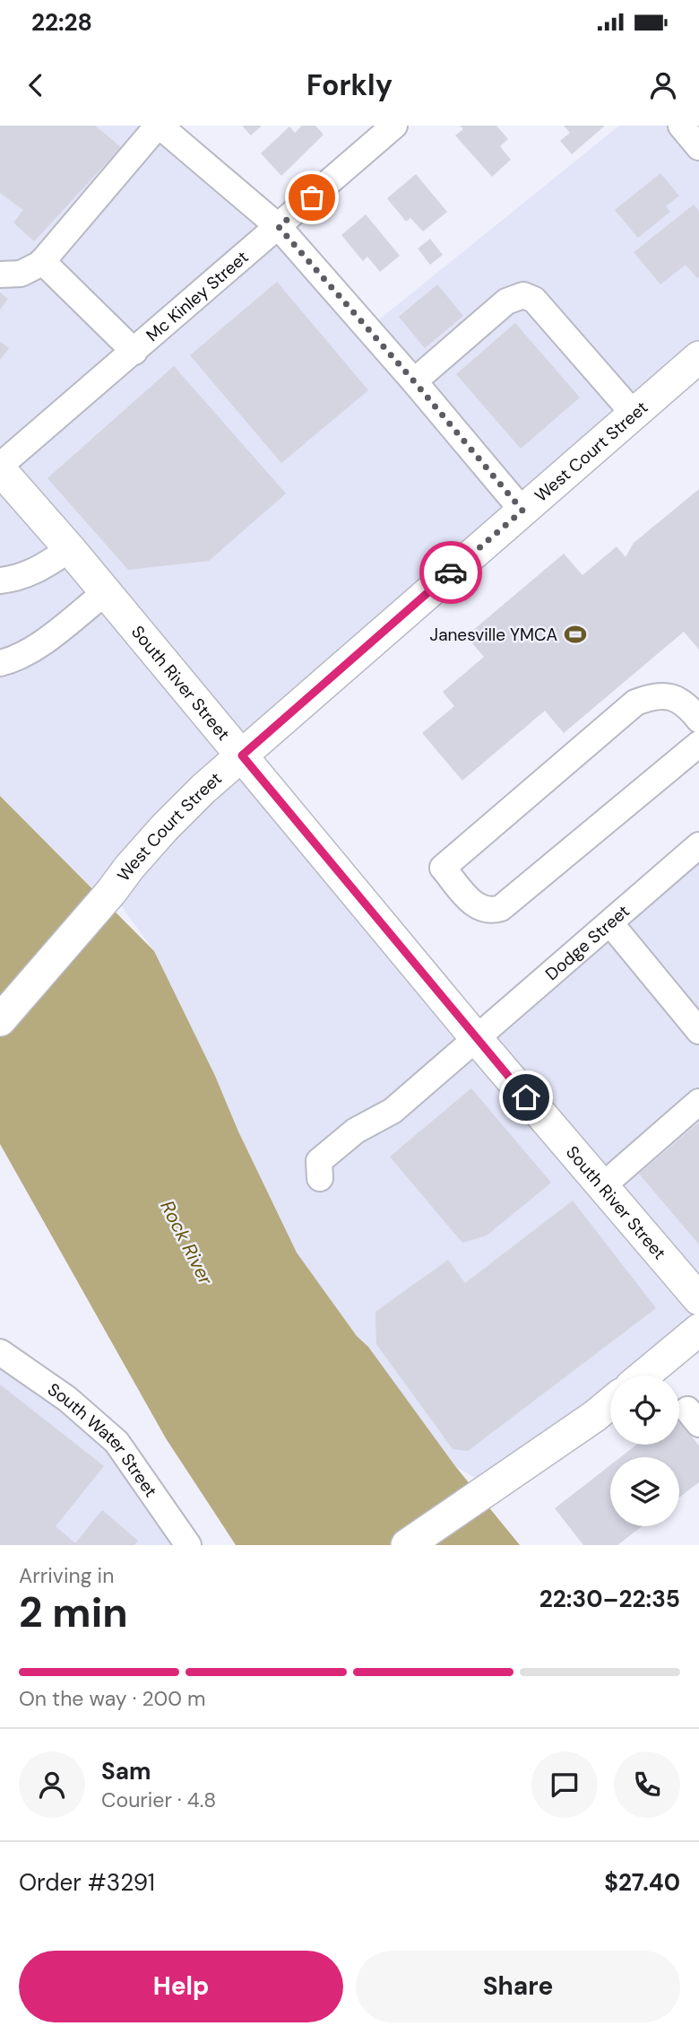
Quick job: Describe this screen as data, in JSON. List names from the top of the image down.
{
  "streets": {
    "main road": ["West Court Street", "South River Street"],
    "street": ["Mc Kinley Street", "Dodge Street", "South Water Street"]
  },
  "crossings": [
    ["Mc Kinley Street", "South River Street"],
    ["West Court Street", "South River Street"],
    ["South River Street", "Dodge Street"]
  ],
  "water": ["Rock River"],
  "places": {
    "sports": ["Janesville YMCA"]
  },
  "page": {
    "status": "22:28",
    "header": "Forkly",
    "heading": ["2 min", "Arriving in", "22:30–22:35"],
    "panel": [
      "Sam",
      "Courier · 4.8",
      "Order #3291",
      "$27.40"
    ],
    "bar": "On the way · 200 m",
    "buttons": ["Help", "Share"]
  }
}
